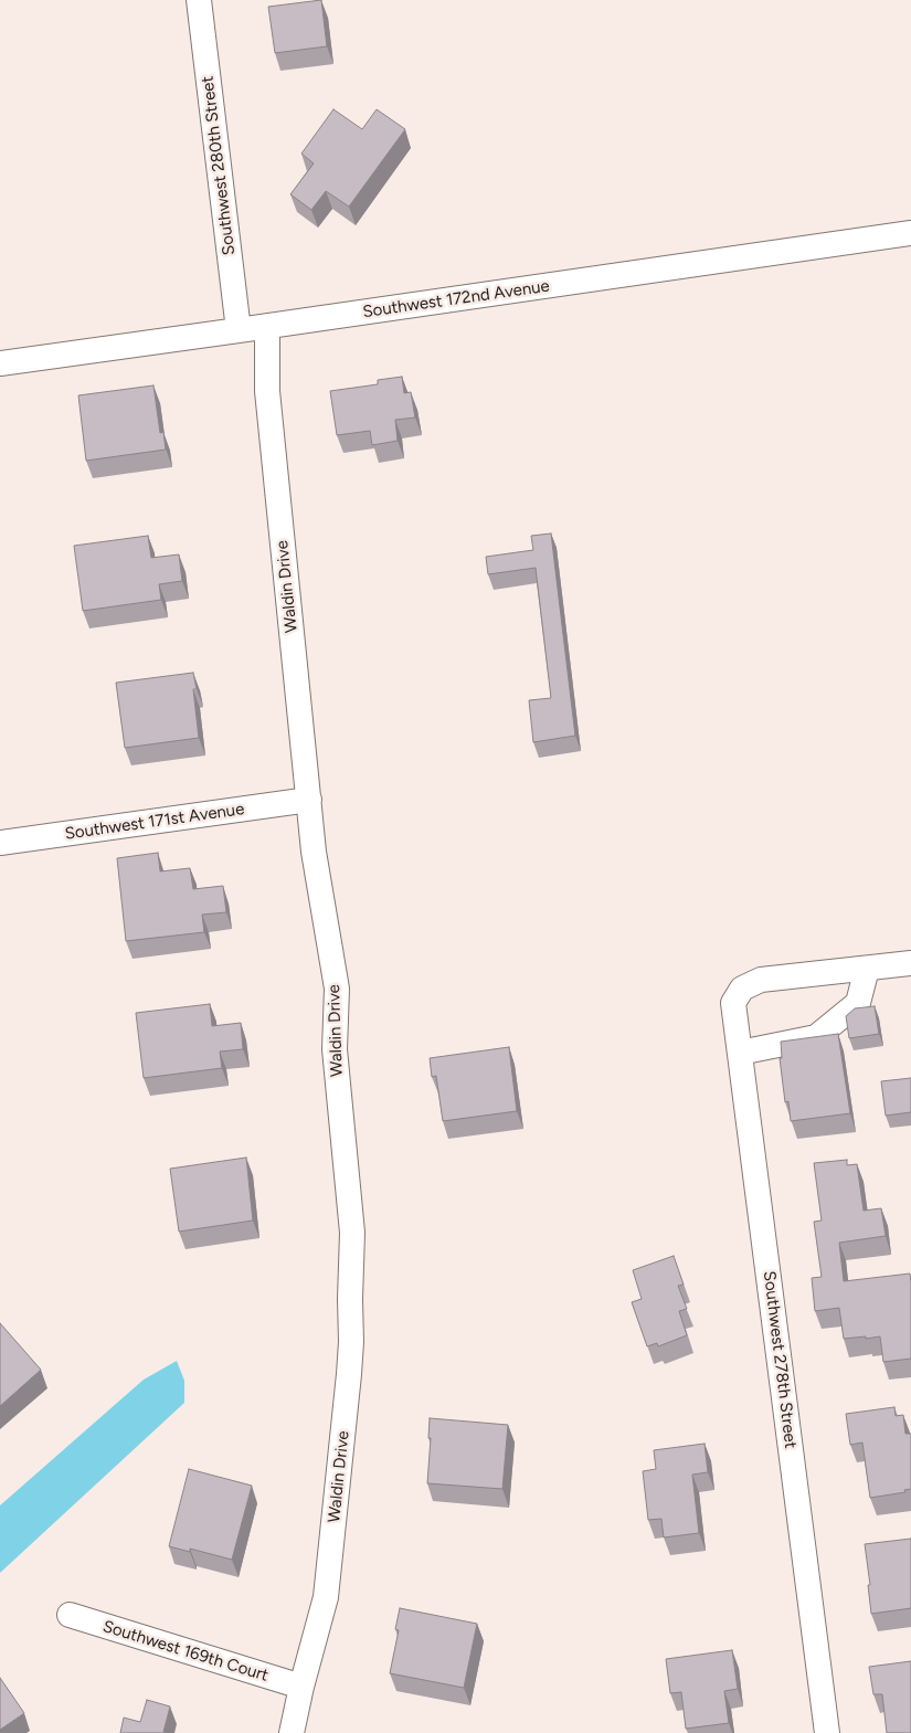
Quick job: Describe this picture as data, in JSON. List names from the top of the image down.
{
  "streets": {
    "street": [
      "Southwest 280th Street",
      "Southwest 172nd Avenue",
      "Waldin Drive",
      "Southwest 171st Avenue",
      "Southwest 278th Street",
      "Southwest 169th Court"
    ]
  },
  "crossings": [
    ["Southwest 280th Street", "Southwest 172nd Avenue"],
    ["Southwest 172nd Avenue", "Waldin Drive"],
    ["Waldin Drive", "Southwest 171st Avenue"],
    ["Waldin Drive", "Southwest 169th Court"]
  ]
}
